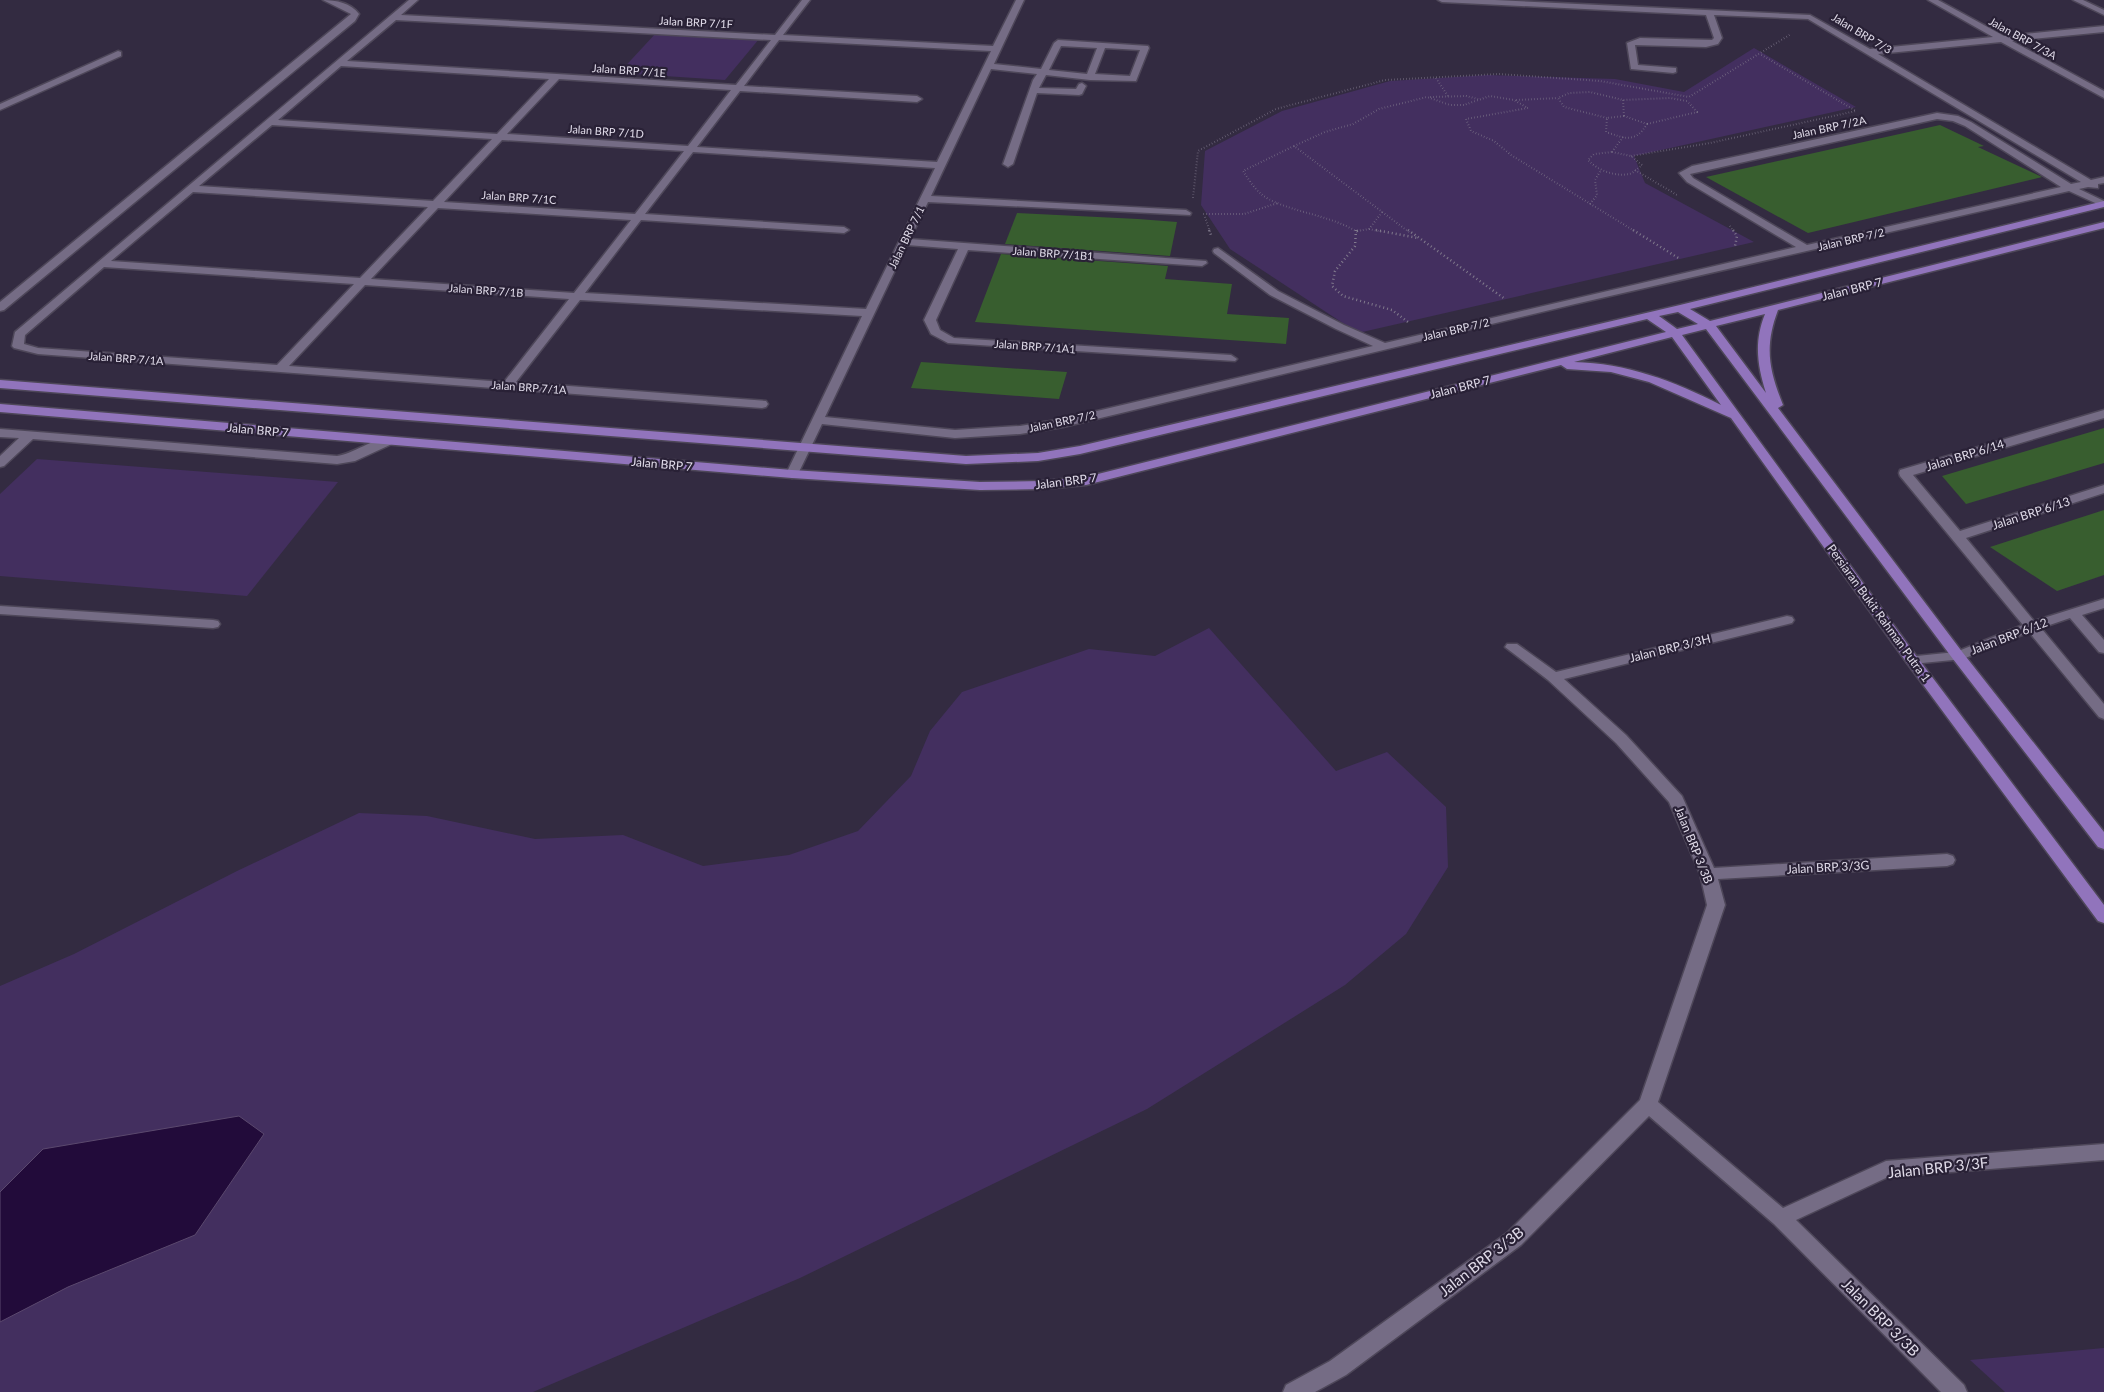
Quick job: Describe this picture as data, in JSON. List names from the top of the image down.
{
  "streets": {
    "main road": ["Jalan BRP 7", "Persiaran Bukit Rahman Putra 1"],
    "street": [
      "Jalan BRP 7/1F",
      "Jalan BRP 7/3",
      "Jalan BRP 7/3A",
      "Jalan BRP 7/1E",
      "Jalan BRP 7/2A",
      "Jalan BRP 7/1D",
      "Jalan BRP 7/1C",
      "Jalan BRP 7/1",
      "Jalan BRP 7/2",
      "Jalan BRP 7/1B1",
      "Jalan BRP 7/1B",
      "Jalan BRP 7/1A1",
      "Jalan BRP 7/1A",
      "Jalan BRP 6/14",
      "Jalan BRP 6/13",
      "Jalan BRP 6/12",
      "Jalan BRP 3/3H",
      "Jalan BRP 3/3B",
      "Jalan BRP 3/3G",
      "Jalan BRP 3/3F"
    ]
  },
  "crossings": [
    ["Jalan BRP 7/1F", "Jalan BRP 7/1"],
    ["Jalan BRP 7/1F", "Jalan BRP 7/1A"],
    ["Jalan BRP 7/3", "Jalan BRP 7/2"],
    ["Jalan BRP 7/1E", "Jalan BRP 7/1A"],
    ["Jalan BRP 7/2A", "Jalan BRP 7/2"],
    ["Jalan BRP 7/2A", "Jalan BRP 7"],
    ["Jalan BRP 7/1D", "Jalan BRP 7/1"],
    ["Jalan BRP 7/1D", "Jalan BRP 7/1A"],
    ["Jalan BRP 7/1C", "Jalan BRP 7/1A"],
    ["Jalan BRP 7/1", "Jalan BRP 7/2"],
    ["Jalan BRP 7/1", "Jalan BRP 7/1B1"],
    ["Jalan BRP 7/1", "Jalan BRP 7"],
    ["Jalan BRP 7/1", "Jalan BRP 7/1B"],
    ["Jalan BRP 7/1B1", "Jalan BRP 7/1A1"],
    ["Jalan BRP 7", "Persiaran Bukit Rahman Putra 1"],
    ["Jalan BRP 7/1B", "Jalan BRP 7/1A"],
    ["Jalan BRP 6/14", "Jalan BRP 6/13"],
    ["Persiaran Bukit Rahman Putra 1", "Jalan BRP 6/12"],
    ["Jalan BRP 3/3H", "Jalan BRP 3/3B"],
    ["Jalan BRP 3/3B", "Jalan BRP 3/3G"],
    ["Jalan BRP 3/3B", "Jalan BRP 3/3F"]
  ]
}
